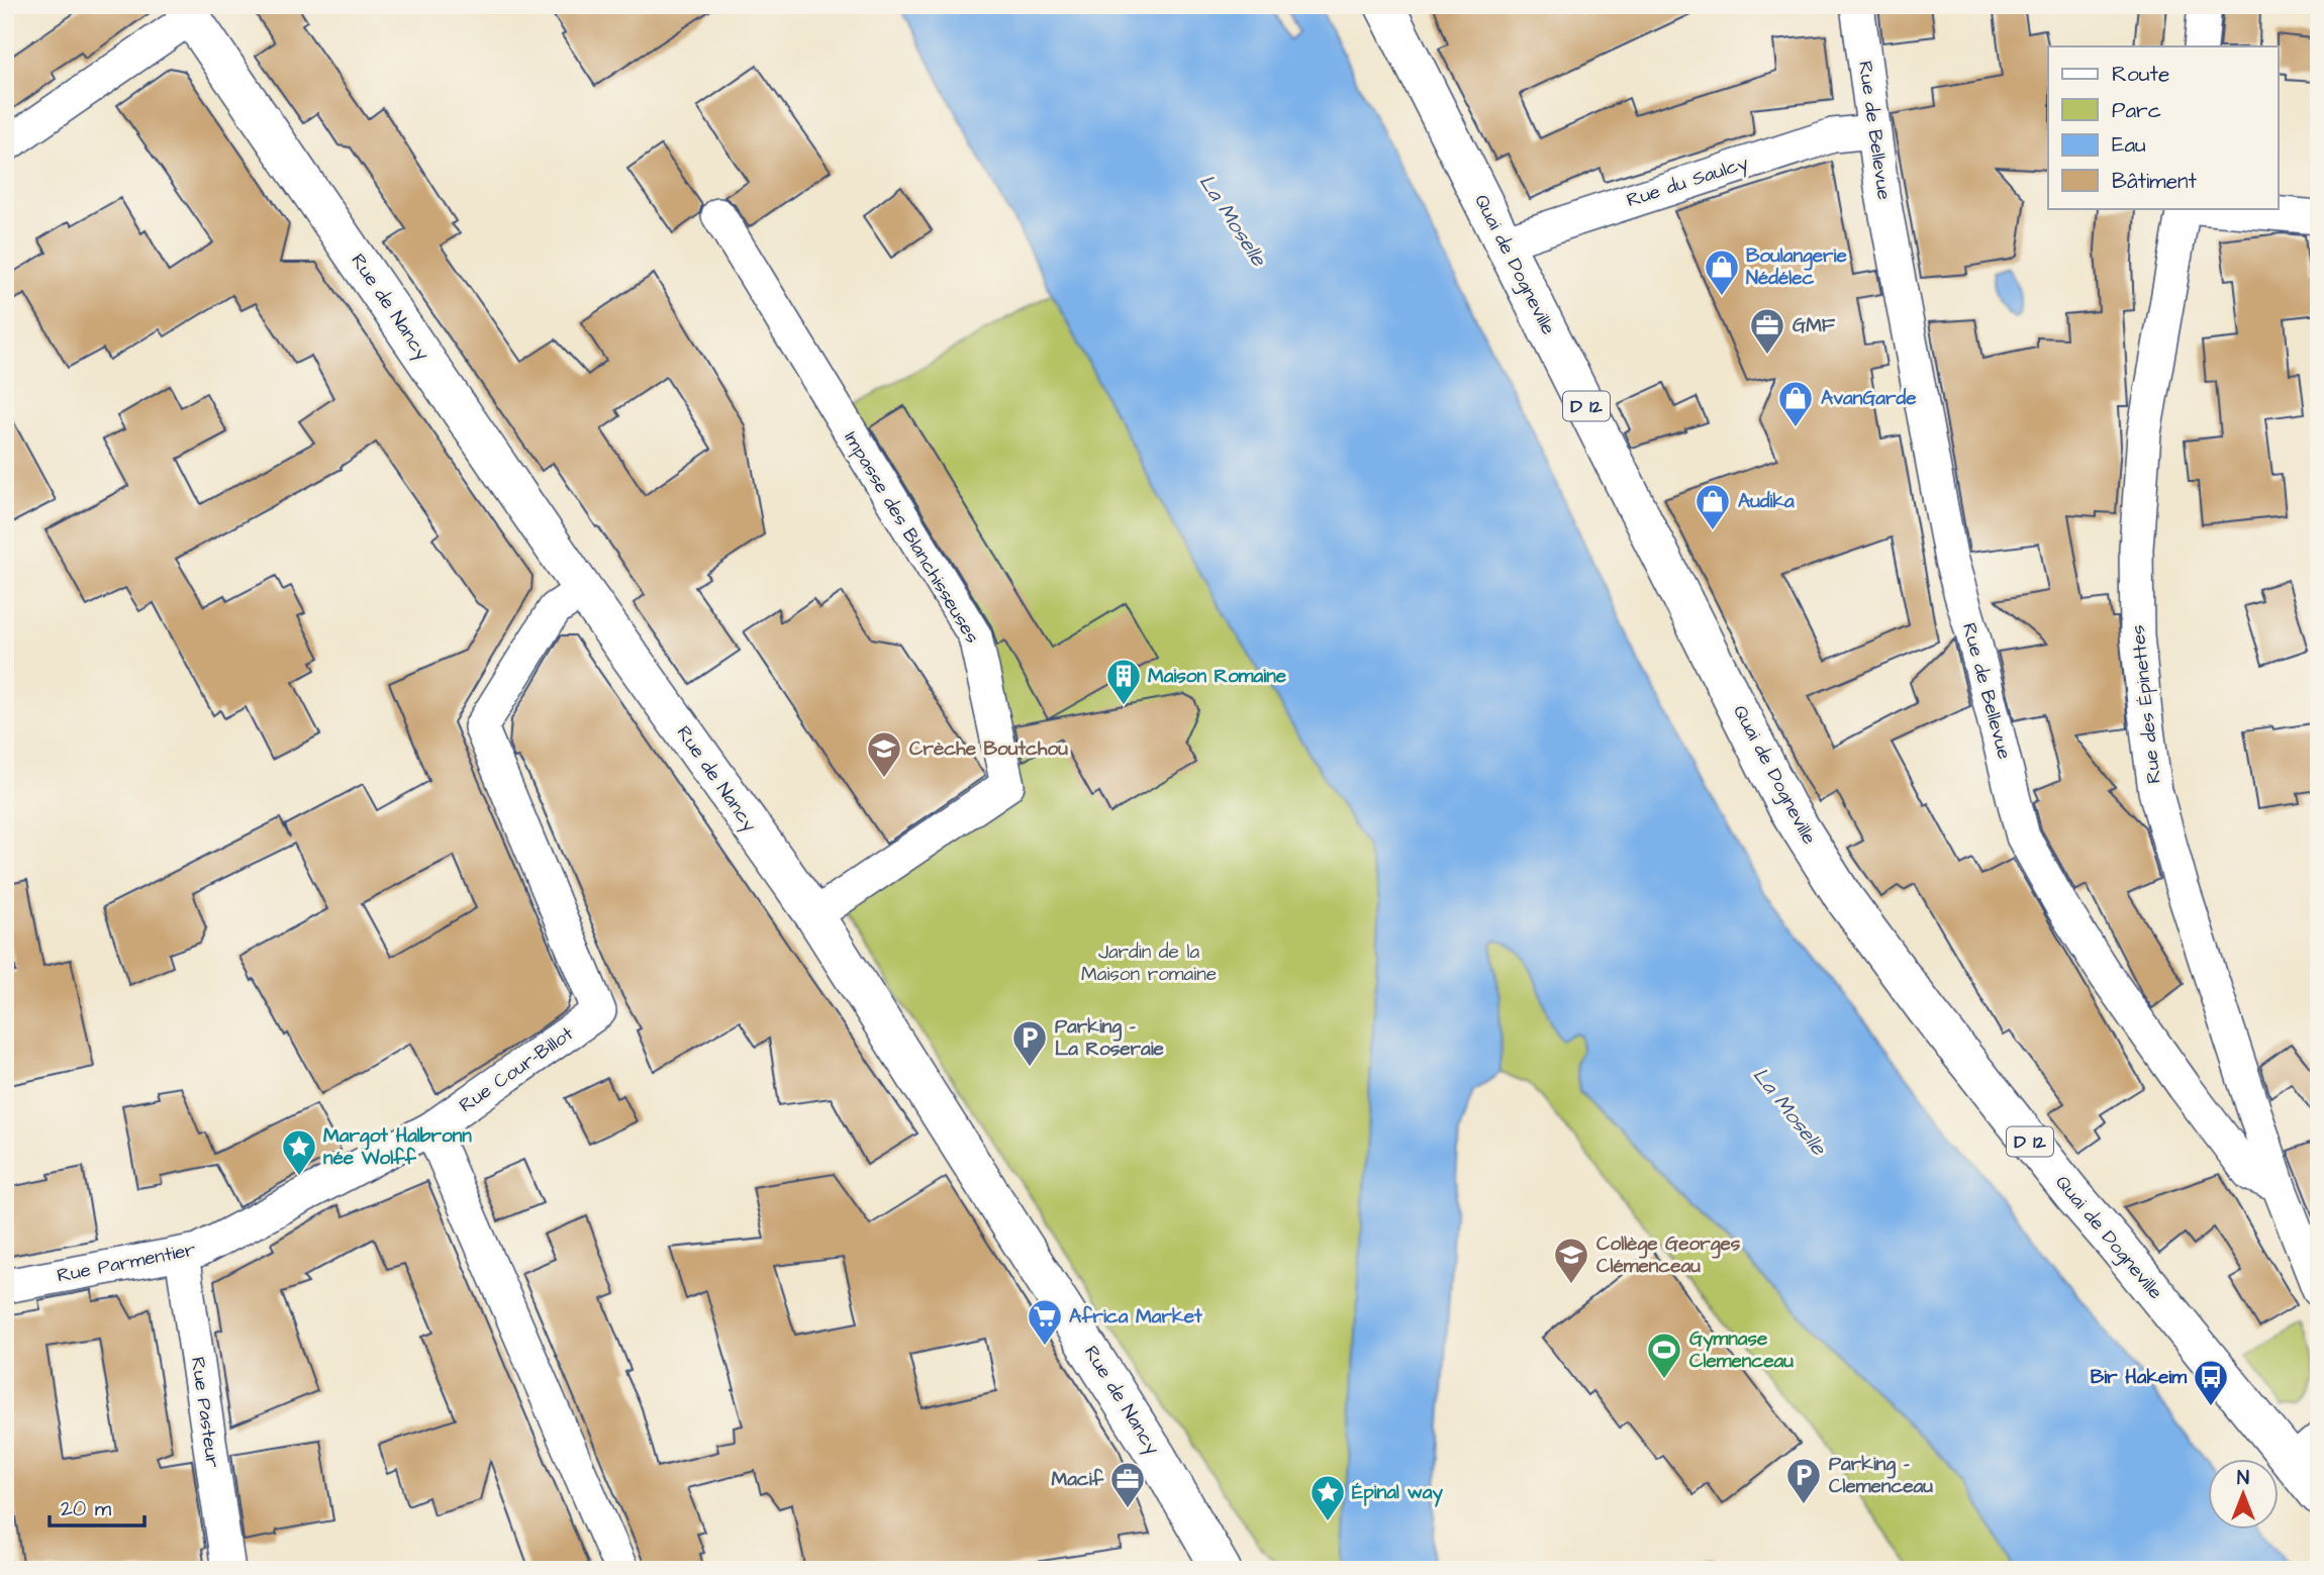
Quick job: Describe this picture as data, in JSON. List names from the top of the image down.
{
  "streets": {
    "main road": ["Quai de Dogneville", "Rue de Nancy", "D 12"],
    "street": [
      "Rue de Bellevue",
      "Rue du Saulcy",
      "Impasse des Blanchisseuses",
      "Rue des Épinettes",
      "Rue Cour-Billot",
      "Rue Parmentier",
      "Rue Pasteur"
    ]
  },
  "crossings": [
    ["Rue de Bellevue", "Rue du Saulcy"],
    ["Rue de Bellevue", "Rue des Épinettes"],
    ["Rue du Saulcy", "Quai de Dogneville"],
    ["Quai de Dogneville", "D 12"],
    ["Rue de Nancy", "Impasse des Blanchisseuses"],
    ["Rue de Nancy", "Rue Cour-Billot"],
    ["Rue Cour-Billot", "Rue Parmentier"],
    ["Rue Parmentier", "Rue Pasteur"]
  ],
  "water": ["La Moselle"],
  "parks": ["Jardin de la Maison romaine"],
  "places": {
    "shop": ["Boulangerie Nédélec", "AvanGarde", "Audika"],
    "office": ["GMF", "Macif"],
    "building": ["Maison Romaine"],
    "school or university": ["Crèche Boutchou", "Collège Georges Clémenceau"],
    "parking": ["Parking - La Roseraie", "Parking - Clemenceau"],
    "place": ["Margot Halbronn née Wolff", "Épinal way"],
    "supermarket": ["Africa Market"],
    "sports": ["Gymnase Clemenceau"],
    "bus stop": ["Bir Hakeim"]
  },
  "legend": [
    "Route",
    "Parc",
    "Eau",
    "Bâtiment"
  ],
  "scale_bar": "20 m",
  "north": "top"
}
